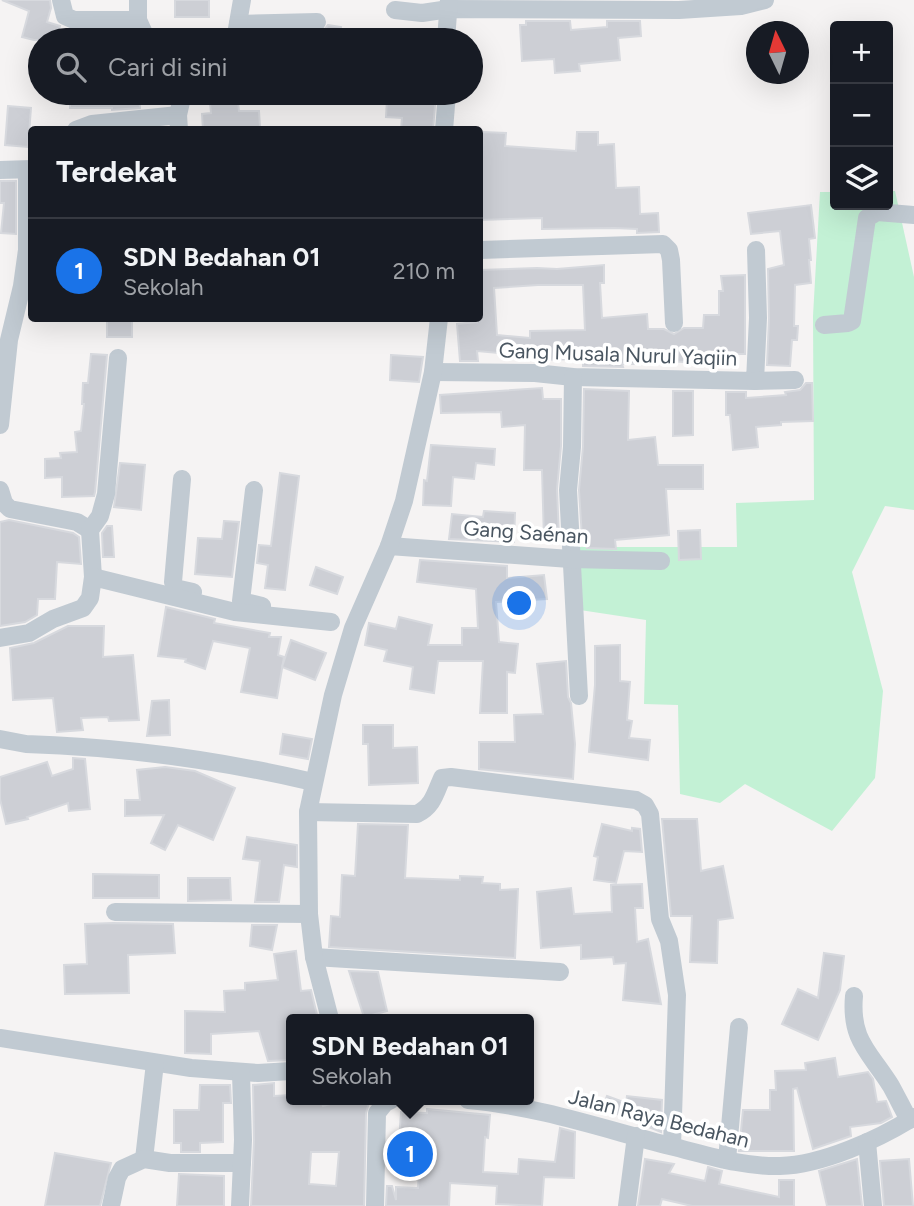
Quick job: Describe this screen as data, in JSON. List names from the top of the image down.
{
  "streets": {
    "street": ["Gang Musala Nurul Yaqiin", "Gang Saénan", "Jalan Raya Bedahan"]
  },
  "north": "top",
  "page": {
    "map_buttons": ["+", "−"],
    "search": "Cari di sini",
    "heading": "Terdekat",
    "list": [
      {
        "mark": "1",
        "name": "SDN Bedahan 01",
        "note": "Sekolah",
        "value": "210 m"
      }
    ],
    "popup": ["SDN Bedahan 01", "Sekolah"],
    "pins": "1"
  }
}
